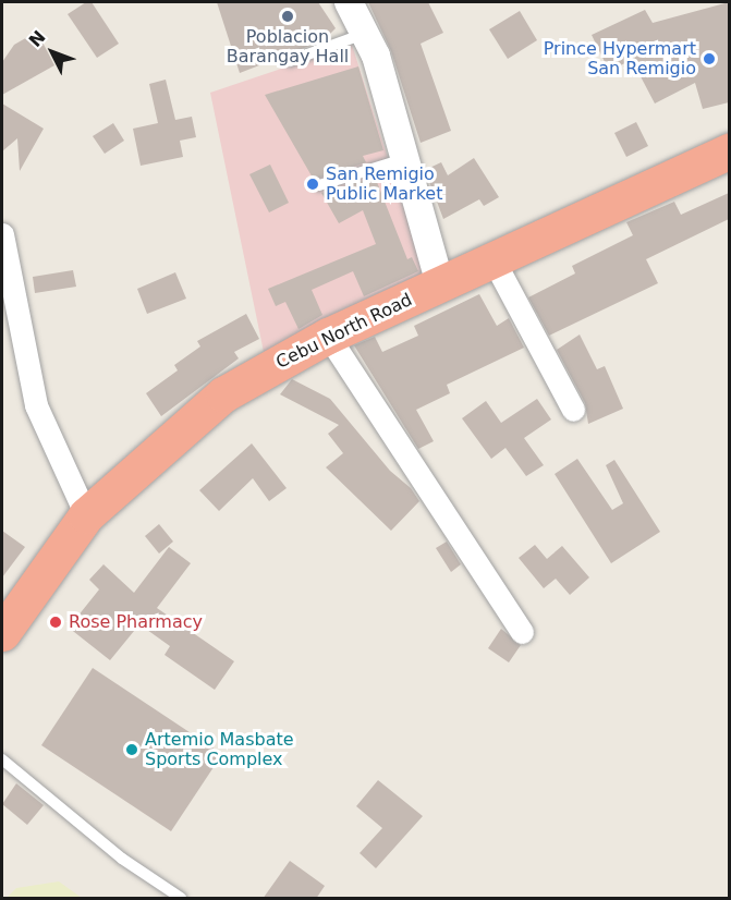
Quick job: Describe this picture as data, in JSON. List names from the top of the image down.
{
  "streets": {
    "highway": ["Cebu North Road"]
  },
  "places": [
    "Poblacion Barangay Hall",
    "Prince Hypermart San Remigio",
    "San Remigio Public Market",
    "Rose Pharmacy",
    "Artemio Masbate Sports Complex"
  ],
  "north": "top left"
}
